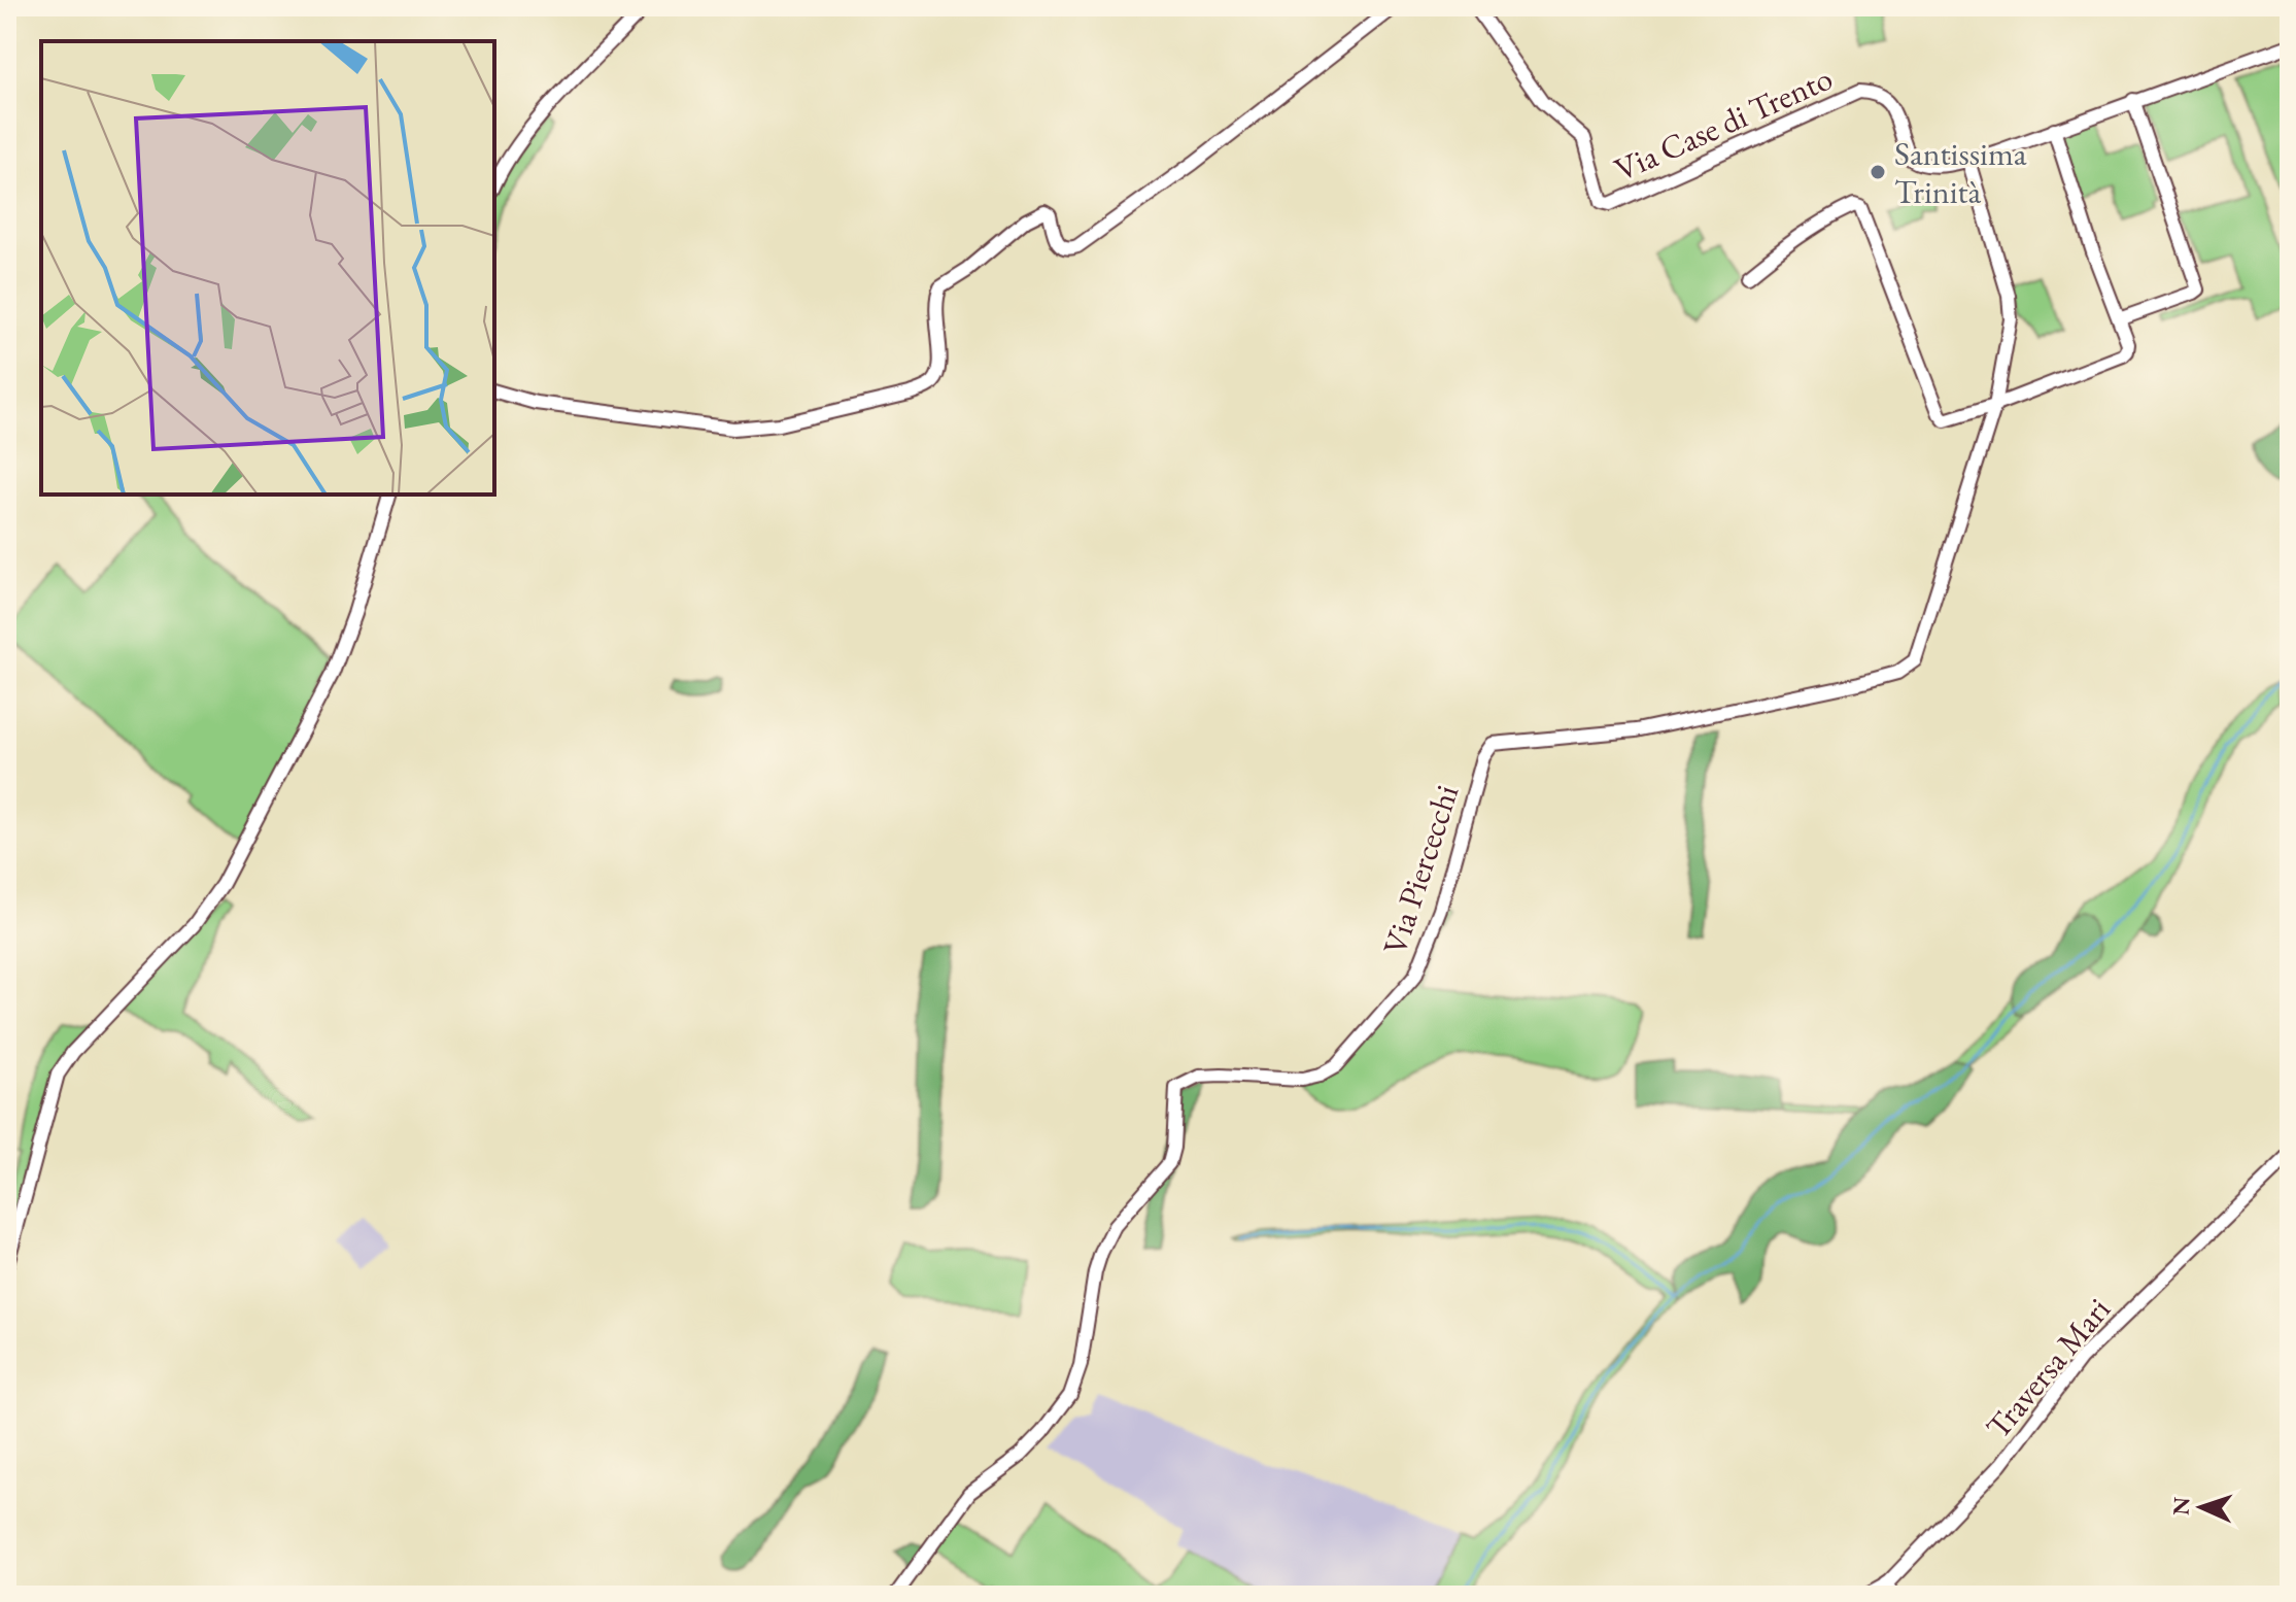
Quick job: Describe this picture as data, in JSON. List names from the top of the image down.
{
  "streets": {
    "street": ["Via Case di Trento", "Via Piercecchi", "Traversa Mari"]
  },
  "crossings": [
    ["Via Case di Trento", "Via Piercecchi"]
  ],
  "places": ["Santissima Trinità"],
  "north": "left"
}
